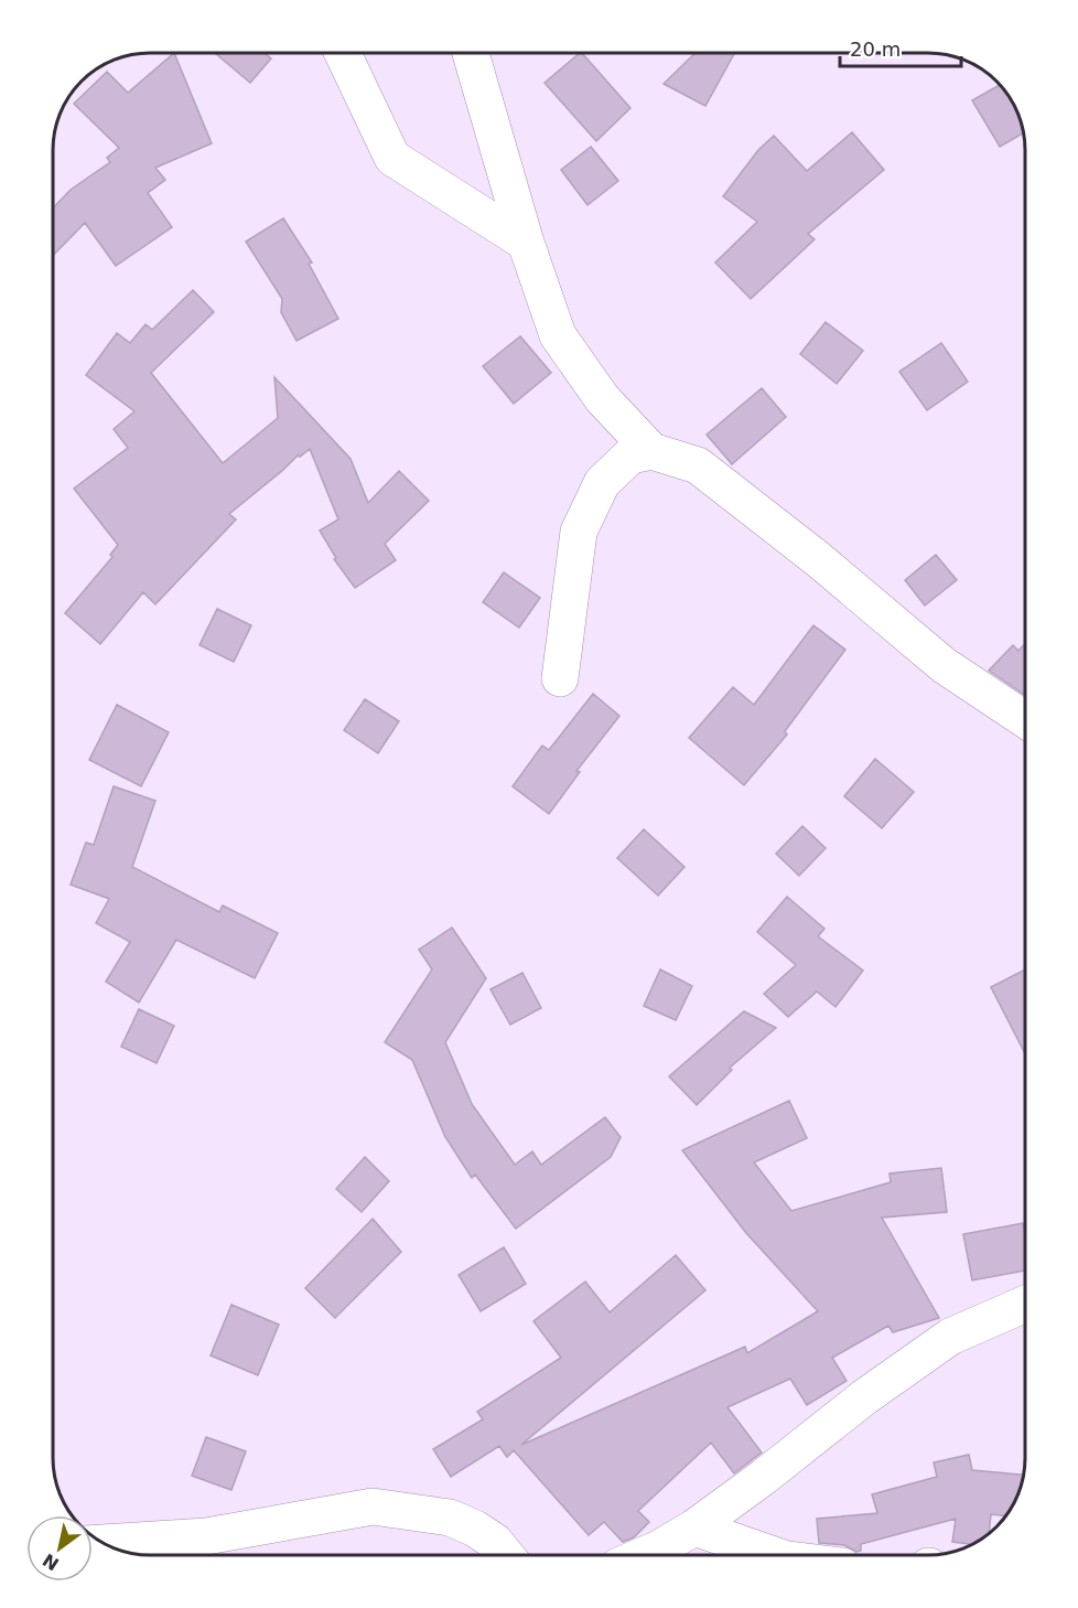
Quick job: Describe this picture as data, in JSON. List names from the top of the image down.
{
  "scale_bar": "20 m",
  "north": "bottom left"
}
